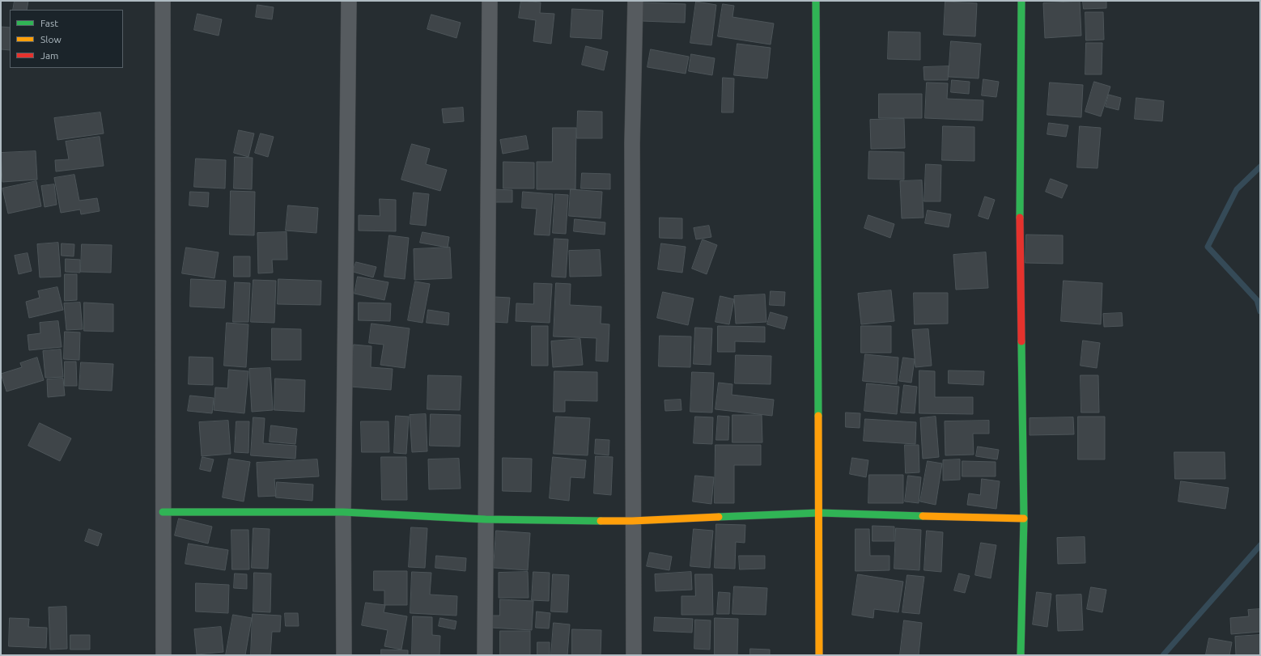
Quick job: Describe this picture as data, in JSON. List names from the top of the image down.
{
  "legend": ["Fast", "Slow", "Jam"]
}
